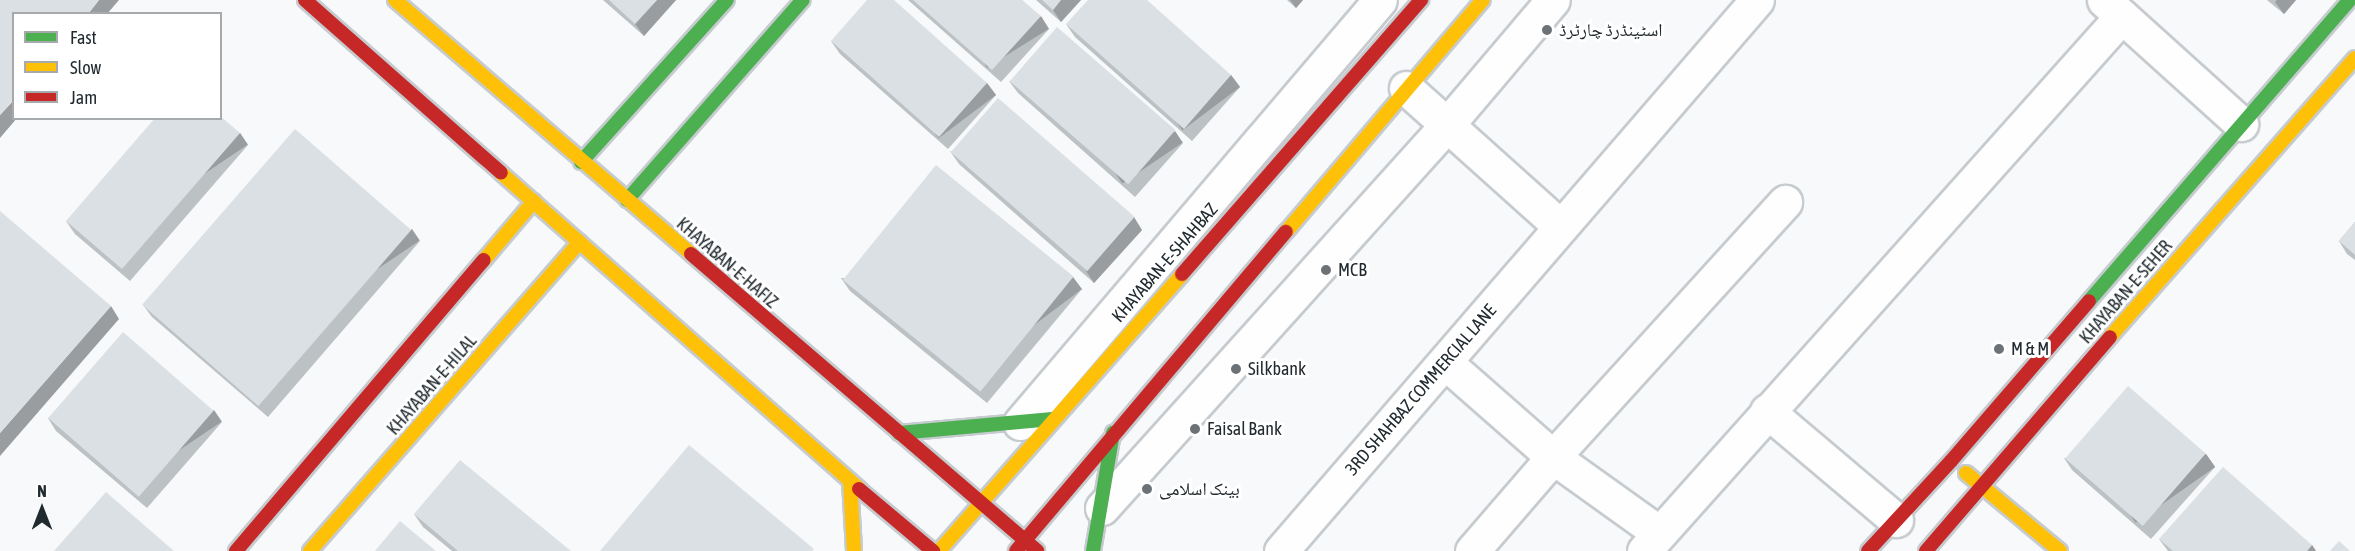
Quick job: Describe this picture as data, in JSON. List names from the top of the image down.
{
  "streets": {
    "main road": [
      "KHAYABAN-E-HAFIZ",
      "KHAYABAN-E-SHAHBAZ",
      "KHAYABAN-E-SEHER",
      "KHAYABAN-E-HILAL"
    ],
    "street": ["3RD SHAHBAZ COMMERCIAL LANE"]
  },
  "crossings": [
    ["KHAYABAN-E-HAFIZ", "KHAYABAN-E-SHAHBAZ"]
  ],
  "places": [
    "اسٹینڈرڈ چارٹرڈ",
    "MCB",
    "M & M",
    "Silkbank",
    "Faisal Bank",
    "بینک اسلامی"
  ],
  "legend": ["Fast", "Slow", "Jam"],
  "north": "top"
}
